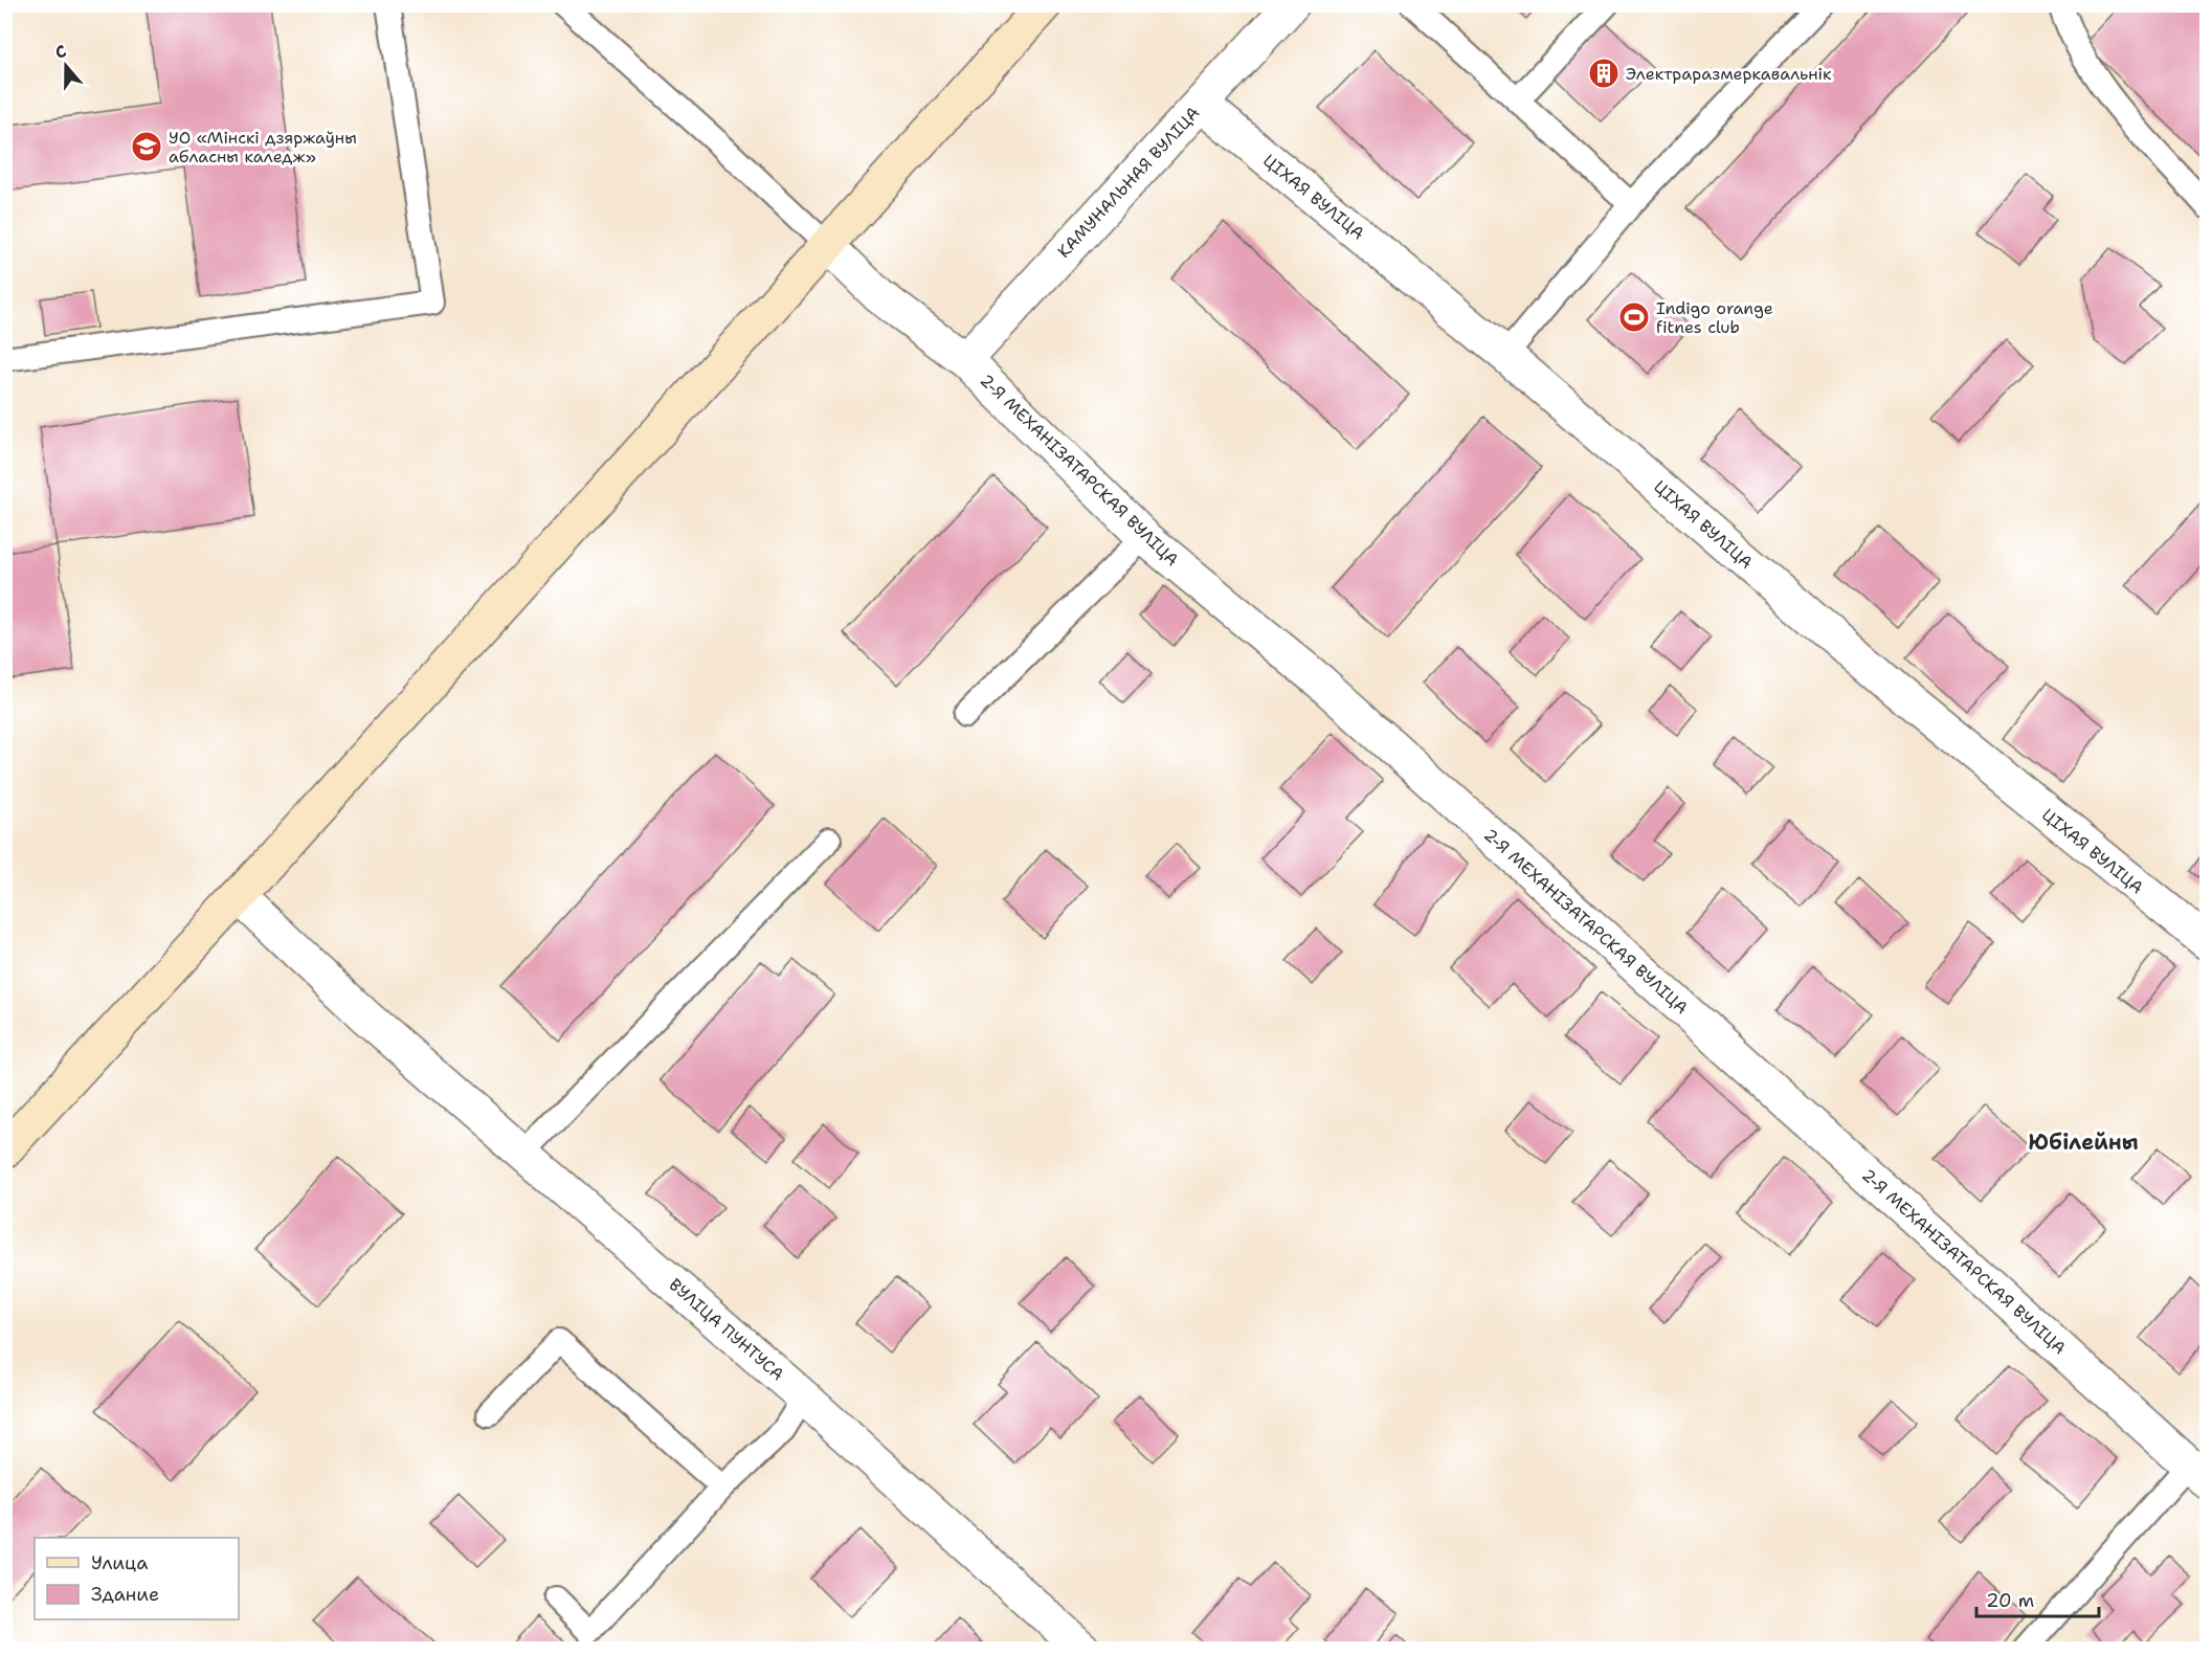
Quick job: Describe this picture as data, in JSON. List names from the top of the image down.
{
  "streets": {
    "street": [
      "КАМУНАЛЬНАЯ ВУЛІЦА",
      "ЦІХАЯ ВУЛІЦА",
      "2-Я МЕХАНІЗАТАРСКАЯ ВУЛІЦА",
      "ВУЛІЦА ПУНТУСА"
    ]
  },
  "crossings": [
    ["КАМУНАЛЬНАЯ ВУЛІЦА", "ЦІХАЯ ВУЛІЦА"],
    ["КАМУНАЛЬНАЯ ВУЛІЦА", "2-Я МЕХАНІЗАТАРСКАЯ ВУЛІЦА"]
  ],
  "districts": ["Юбілейны"],
  "places": {
    "building": ["Электраразмеркавальнік"],
    "school or university": ["УО «Мінскі дзяржаўны абласны каледж»"],
    "sports": ["Indigo orange fitnes club"]
  },
  "legend": ["Улица", "Здание"],
  "scale_bar": "20 m",
  "north": "top"
}
